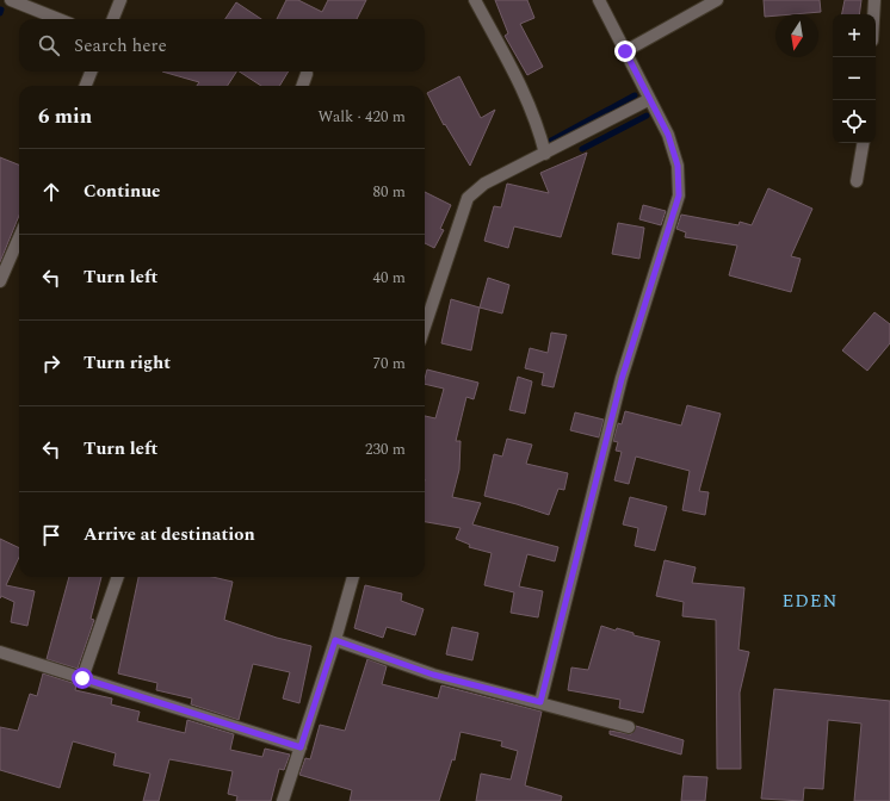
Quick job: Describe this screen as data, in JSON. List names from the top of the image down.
{
  "districts": ["EDEN"],
  "north": "bottom",
  "page": {
    "map_buttons": ["+", "−"],
    "search": "Search here",
    "heading": ["6 min", "Walk · 420 m"],
    "list": [
      ["Continue", "80 m"],
      ["Turn left", "40 m"],
      ["Turn right", "70 m"],
      ["Turn left", "230 m"],
      "Arrive at destination"
    ]
  }
}
